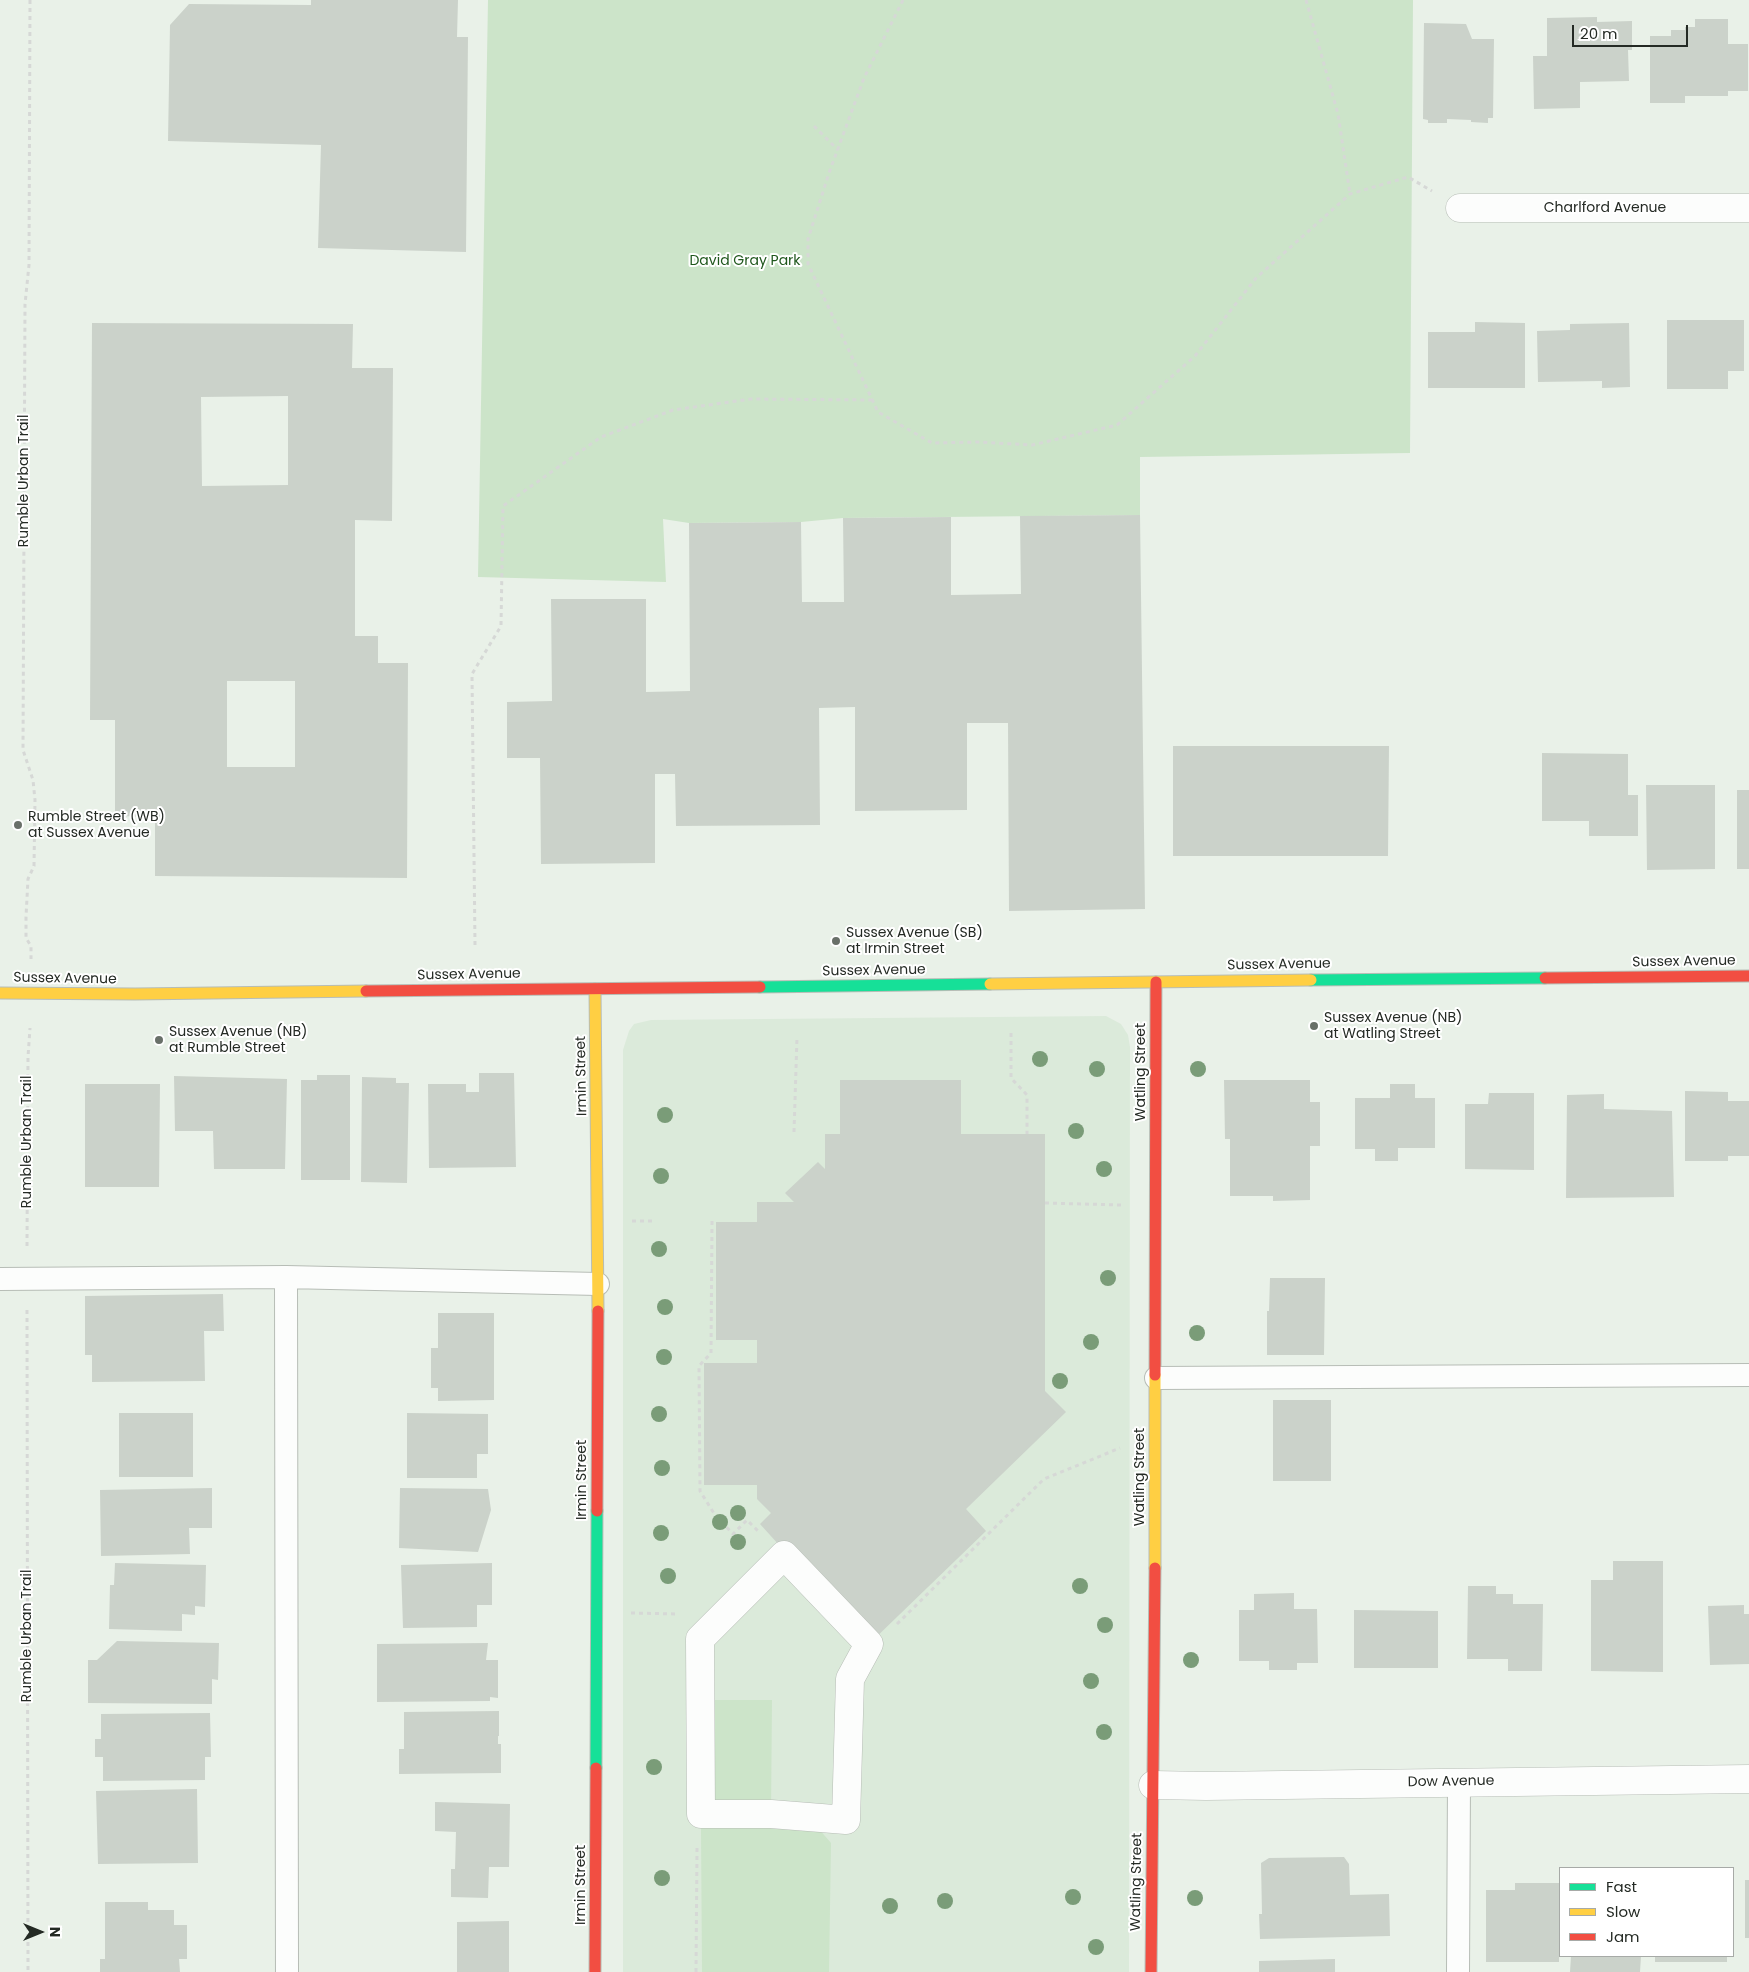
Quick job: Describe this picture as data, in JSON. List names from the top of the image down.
{
  "streets": {
    "street": [
      "Charlford Avenue",
      "Sussex Avenue",
      "Watling Street",
      "Irmin Street",
      "Dow Avenue"
    ],
    "path": ["Rumble Urban Trail"]
  },
  "crossings": [
    ["Sussex Avenue", "Watling Street"],
    ["Sussex Avenue", "Irmin Street"],
    ["Watling Street", "Dow Avenue"]
  ],
  "parks": ["David Gray Park"],
  "places": [
    "Rumble Street (WB) at Sussex Avenue",
    "Sussex Avenue (SB) at Irmin Street",
    "Sussex Avenue (NB) at Watling Street",
    "Sussex Avenue (NB) at Rumble Street"
  ],
  "legend": ["Fast", "Slow", "Jam"],
  "scale_bar": "20 m",
  "north": "right"
}
